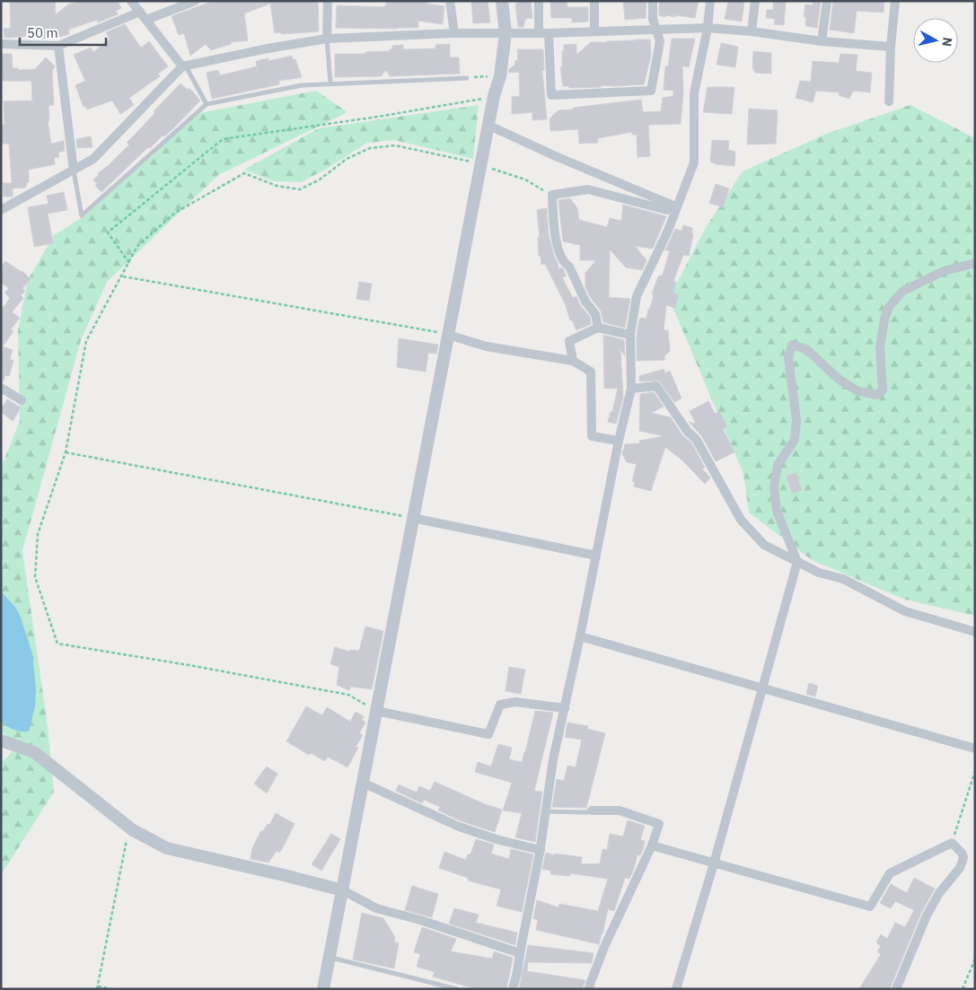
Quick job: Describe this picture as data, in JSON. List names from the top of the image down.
{
  "scale_bar": "50 m",
  "north": "right"
}
